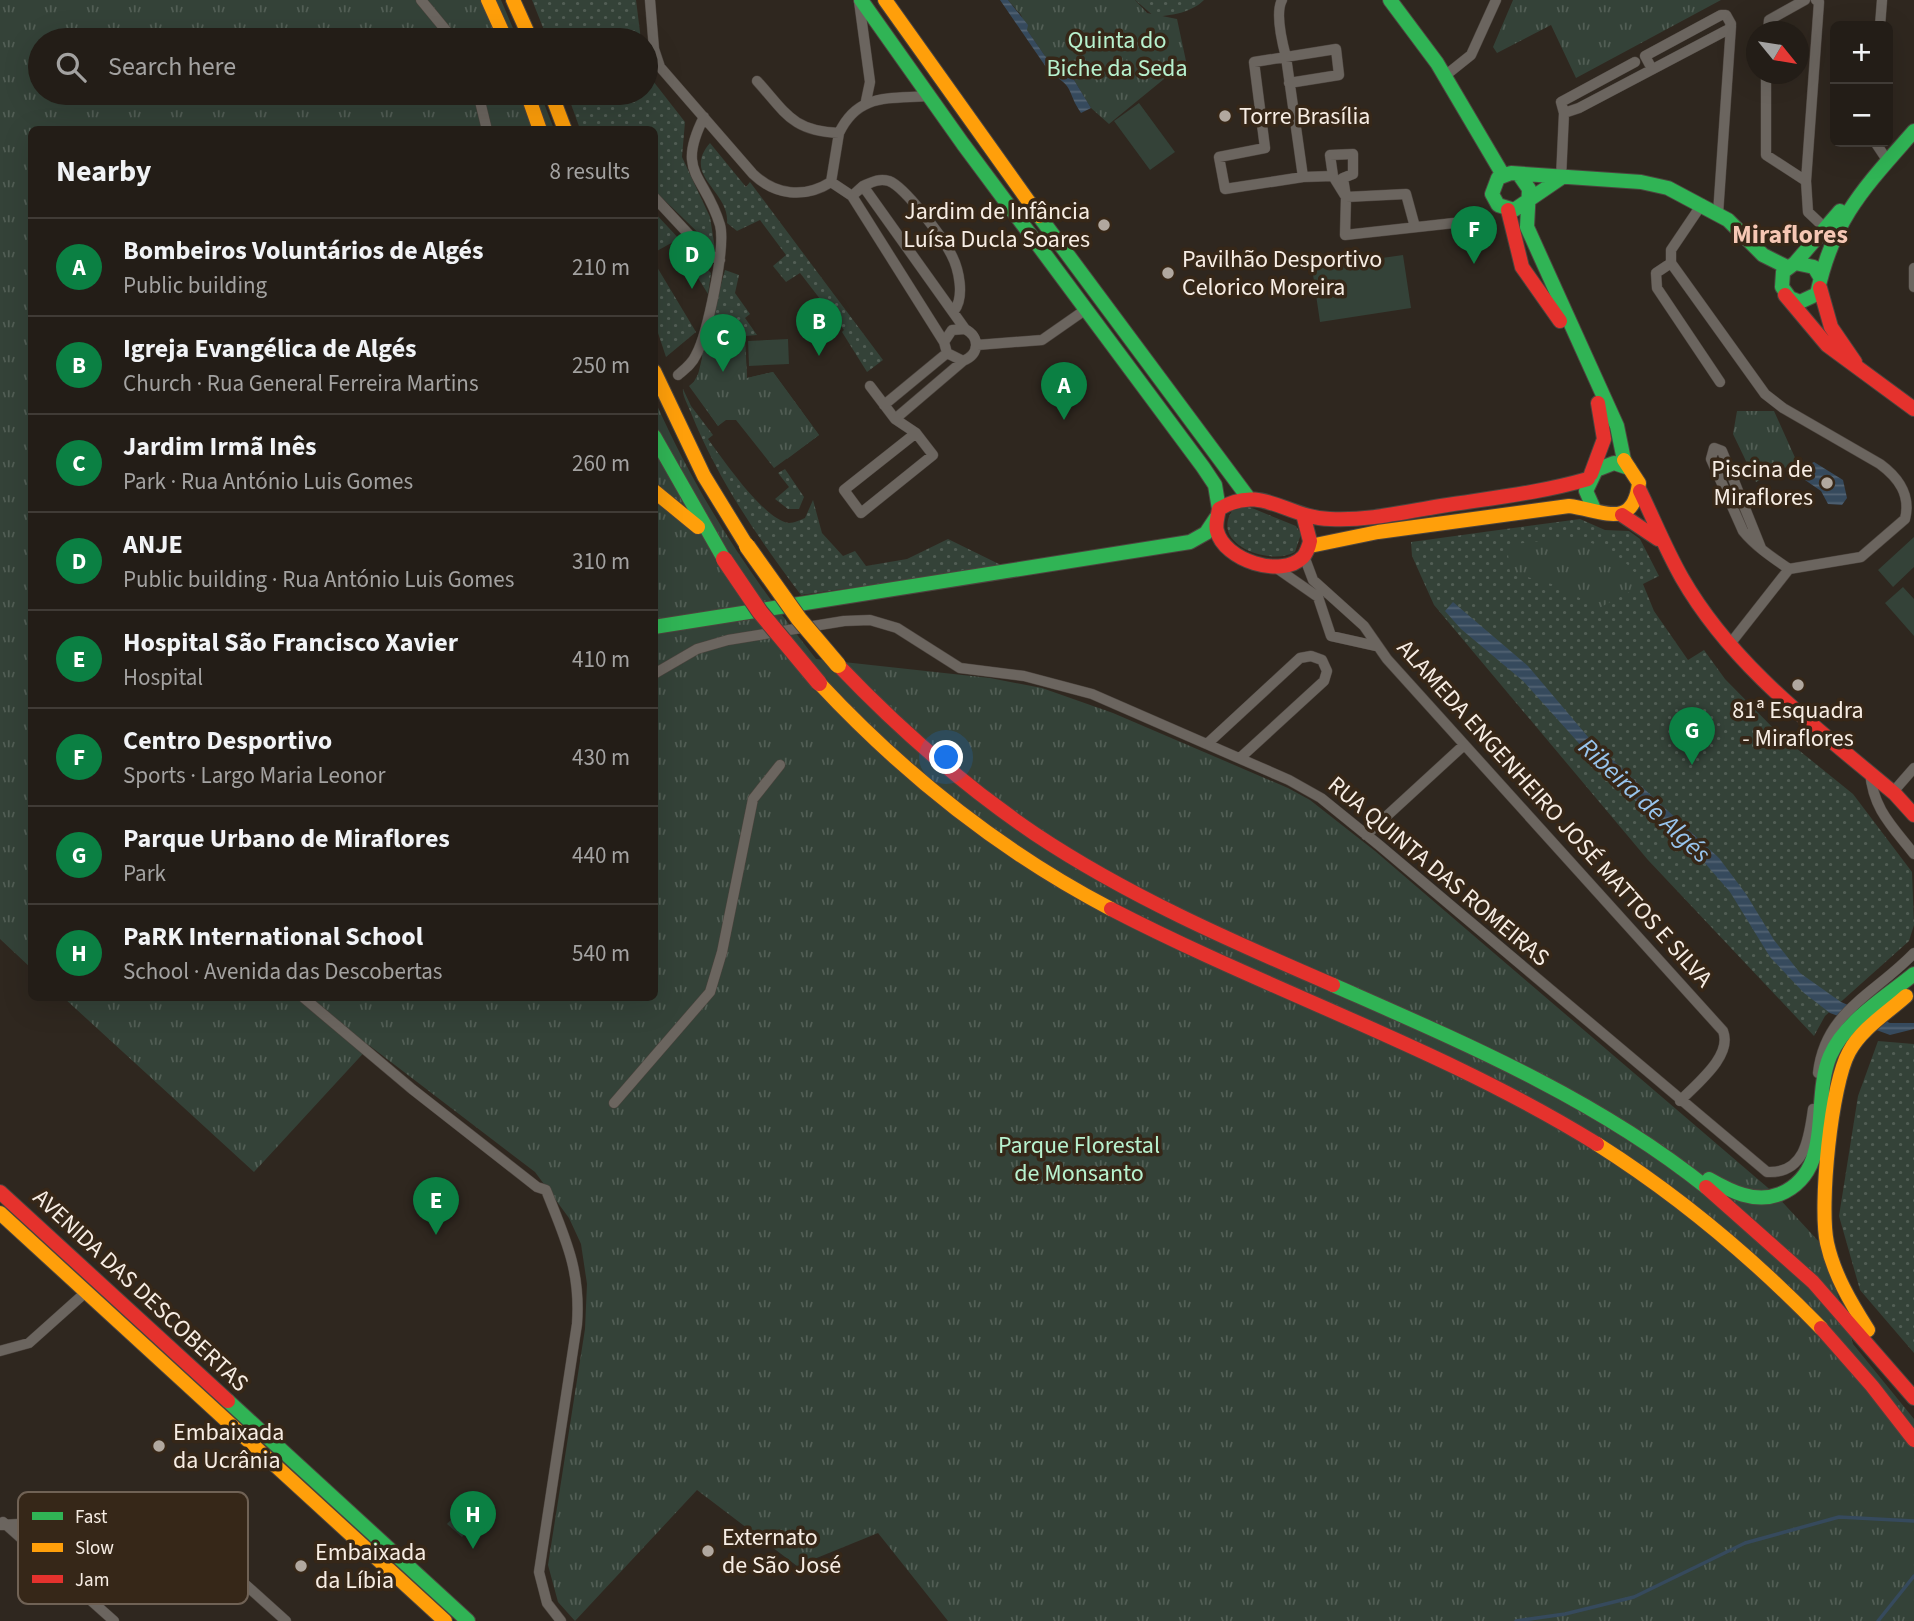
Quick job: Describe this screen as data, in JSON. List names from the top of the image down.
{
  "streets": {
    "main road": ["AVENIDA DAS DESCOBERTAS"],
    "street": ["ALAMEDA ENGENHEIRO JOSÉ MATTOS E SILVA", "RUA QUINTA DAS ROMEIRAS"]
  },
  "crossings": [
    ["ALAMEDA ENGENHEIRO JOSÉ MATTOS E SILVA", "RUA QUINTA DAS ROMEIRAS"]
  ],
  "districts": ["Miraflores"],
  "water": ["Ribeira de Algés"],
  "parks": ["Quinta do Biche da Seda", "Parque Florestal de Monsanto"],
  "places": [
    "Torre Brasília",
    "Jardim de Infância Luísa Ducla Soares",
    "Pavilhão Desportivo Celorico Moreira",
    "Piscina de Miraflores",
    "81ª Esquadra - Miraflores",
    "Embaixada da Ucrânia",
    "Externato de São José",
    "Embaixada da Líbia"
  ],
  "legend": ["Fast", "Slow", "Jam"],
  "north": "bottom right",
  "page": {
    "map_buttons": ["+", "−"],
    "search": "Search here",
    "heading": ["Nearby", "8 results"],
    "pins": [
      "F",
      "D",
      "B",
      "C",
      "A",
      "G",
      "E",
      "H"
    ],
    "list": [
      {
        "mark": "A",
        "name": "Bombeiros Voluntários de Algés",
        "note": "Public building",
        "value": "210 m"
      },
      {
        "mark": "B",
        "name": "Igreja Evangélica de Algés",
        "note": "Church · Rua General Ferreira Martins",
        "value": "250 m"
      },
      {
        "mark": "C",
        "name": "Jardim Irmã Inês",
        "note": "Park · Rua António Luis Gomes",
        "value": "260 m"
      },
      {
        "mark": "D",
        "name": "ANJE",
        "note": "Public building · Rua António Luis Gomes",
        "value": "310 m"
      },
      {
        "mark": "E",
        "name": "Hospital São Francisco Xavier",
        "note": "Hospital",
        "value": "410 m"
      },
      {
        "mark": "F",
        "name": "Centro Desportivo",
        "note": "Sports · Largo Maria Leonor",
        "value": "430 m"
      },
      {
        "mark": "G",
        "name": "Parque Urbano de Miraflores",
        "note": "Park",
        "value": "440 m"
      },
      {
        "mark": "H",
        "name": "PaRK International School",
        "note": "School · Avenida das Descobertas",
        "value": "540 m"
      }
    ]
  }
}
